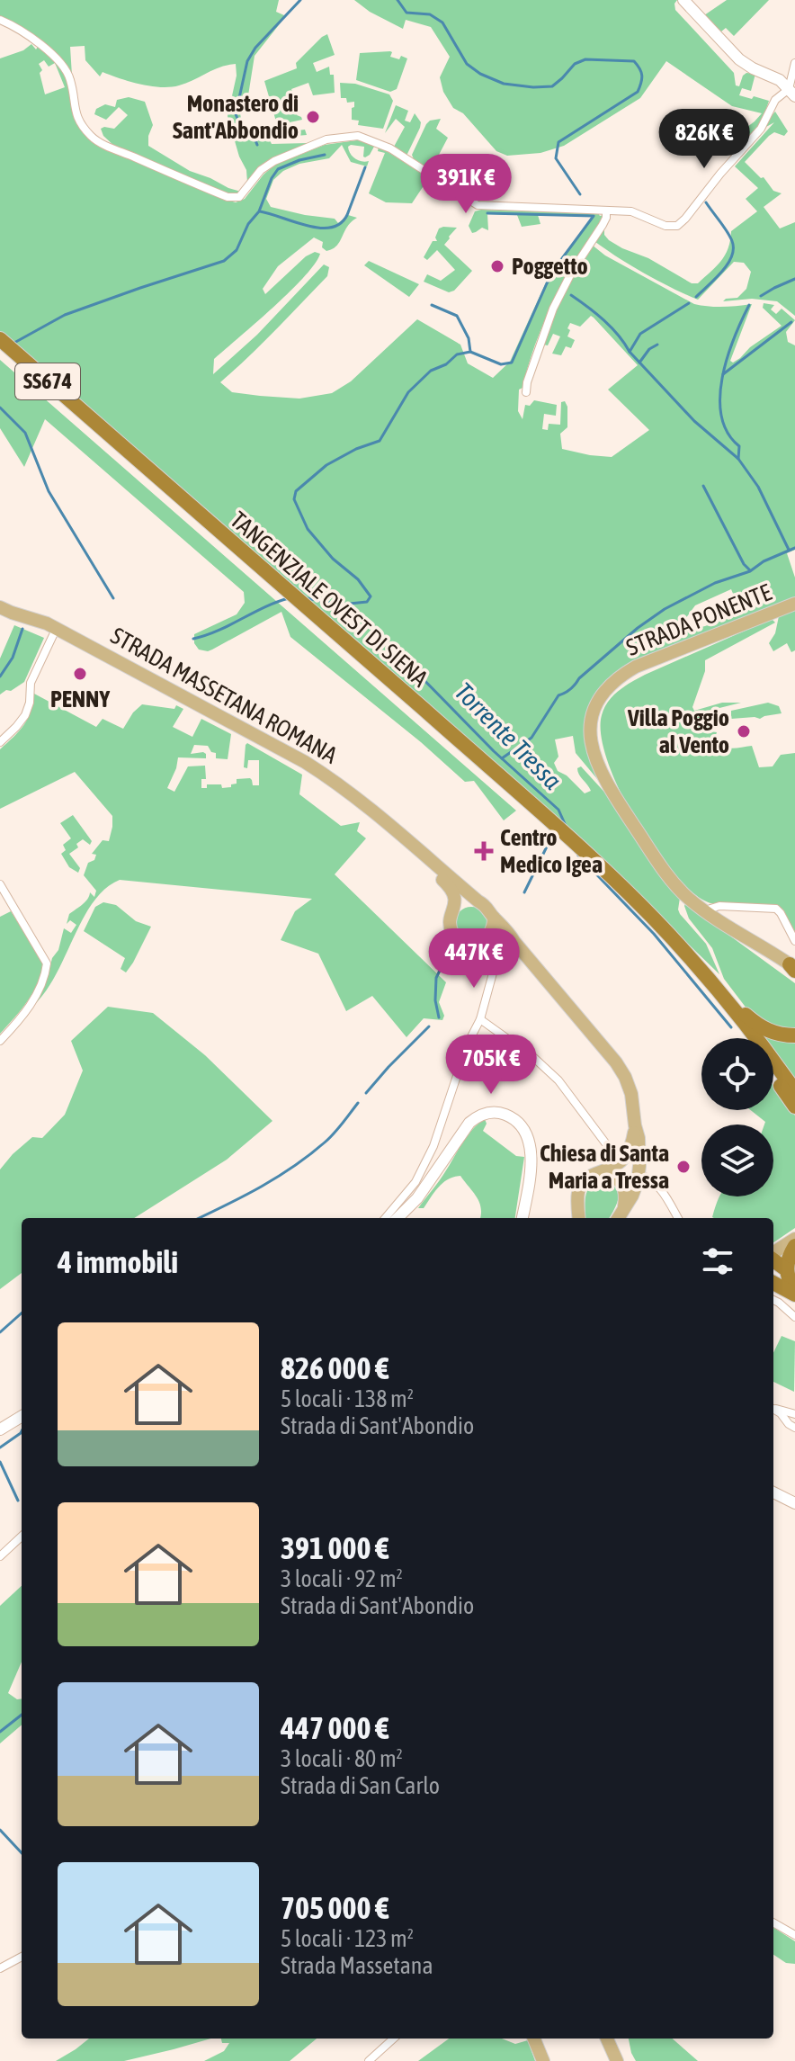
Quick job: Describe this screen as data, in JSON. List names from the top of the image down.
{
  "streets": {
    "highway": ["SS674", "TANGENZIALE OVEST DI SIENA"],
    "main road": ["STRADA PONENTE", "STRADA MASSETANA ROMANA"]
  },
  "water": ["Torrente Tressa"],
  "places": {
    "other": [
      "Monastero di Sant'Abbondio",
      "Poggetto",
      "PENNY",
      "Villa Poggio al Vento",
      "Chiesa di Santa Maria a Tressa"
    ],
    "health": ["Centro Medico Igea"]
  },
  "page": {
    "price": [
      "826K €",
      "391K €",
      "447K €",
      "705K €"
    ],
    "heading": "4 immobili",
    "list": [
      {
        "name": "826 000 €",
        "note": "5 locali · 138 m² · Strada di Sant'Abondio"
      },
      {
        "name": "391 000 €",
        "note": "3 locali · 92 m² · Strada di Sant'Abondio"
      },
      {
        "name": "447 000 €",
        "note": "3 locali · 80 m² · Strada di San Carlo"
      },
      {
        "name": "705 000 €",
        "note": "5 locali · 123 m² · Strada Massetana"
      }
    ]
  }
}
